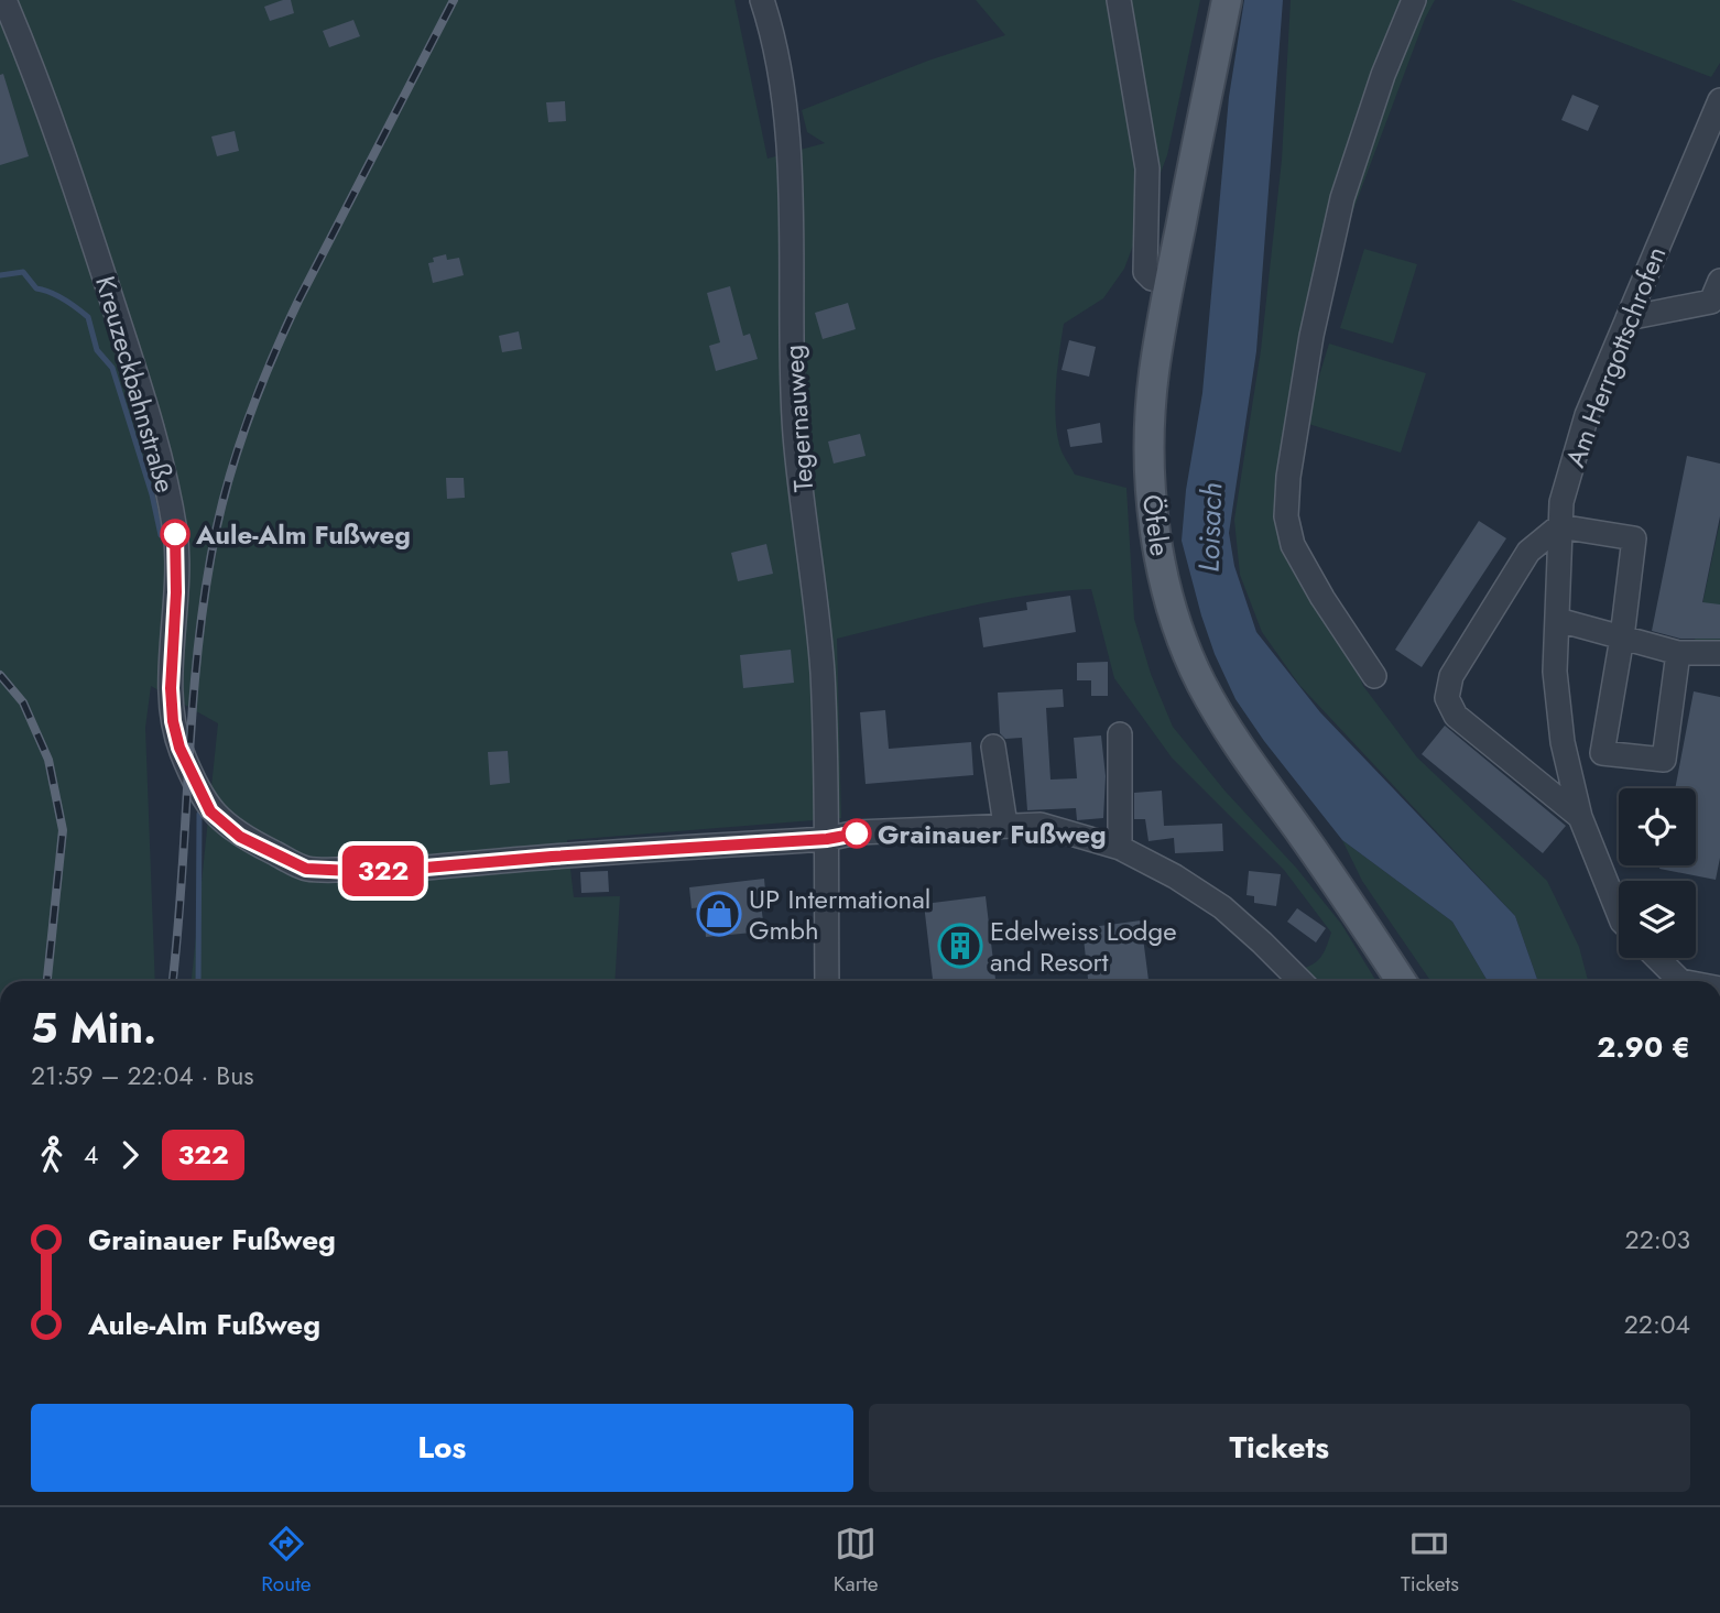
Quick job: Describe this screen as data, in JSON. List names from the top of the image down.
{
  "streets": {
    "main road": ["Öfele"],
    "street": ["Am Herrgottschrofen", "Kreuzeckbahnstraße", "Tegernauweg"]
  },
  "crossings": [
    ["Kreuzeckbahnstraße", "Tegernauweg"]
  ],
  "water": ["Loisach"],
  "places": {
    "other": ["Aule-Alm Fußweg", "Grainauer Fußweg"],
    "shop": ["UP Intermational Gmbh"],
    "building": ["Edelweiss Lodge and Resort"]
  },
  "lines": ["bus line 322"],
  "page": {
    "on_map": "322",
    "heading": ["5 Min.", "21:59 – 22:04 · Bus", "2.90 €"],
    "legs": ["4", "322"],
    "list": [
      {
        "name": "Grainauer Fußweg",
        "value": "22:03"
      },
      {
        "name": "Aule-Alm Fußweg",
        "value": "22:04"
      }
    ],
    "buttons": ["Los", "Tickets"],
    "tabs": ["Route", "Karte", "Tickets"]
  }
}
